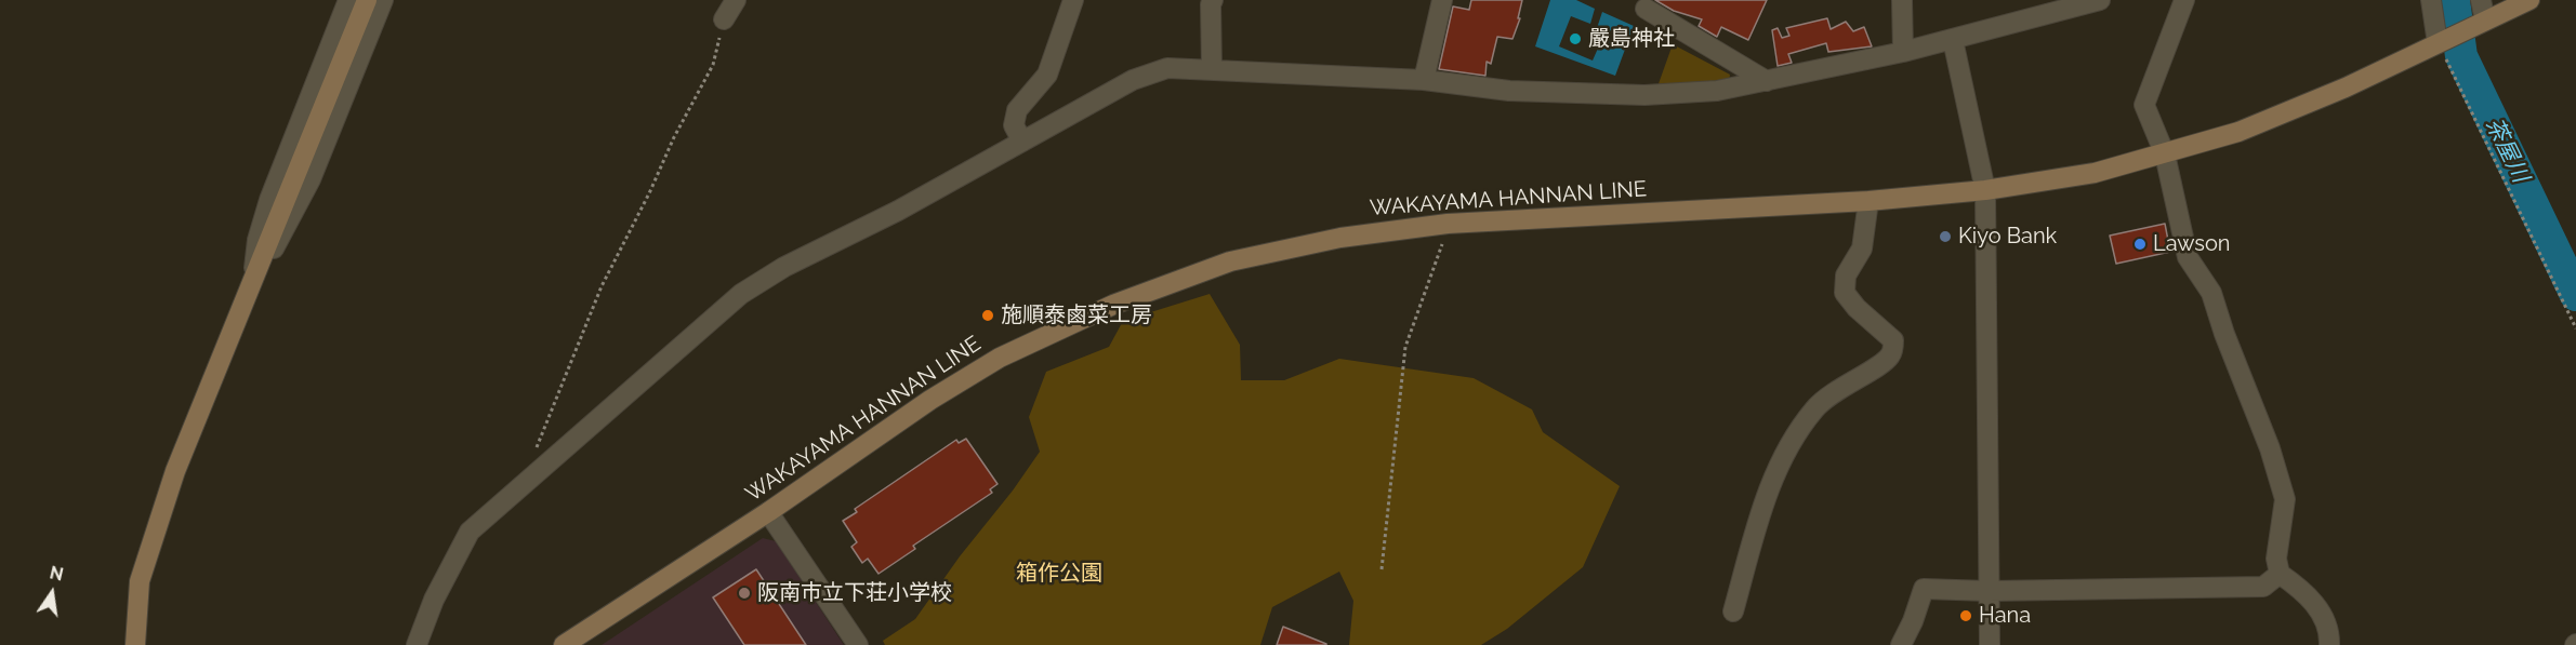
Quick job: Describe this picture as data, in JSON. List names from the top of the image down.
{
  "streets": {
    "main road": ["WAKAYAMA HANNAN LINE"]
  },
  "water": ["茶屋川"],
  "parks": ["箱作公園"],
  "places": [
    "嚴島神社",
    "Kiyo Bank",
    "Lawson",
    "施順泰鹵菜工房",
    "阪南市立下荘小学校",
    "Hana"
  ],
  "north": "top"
}
